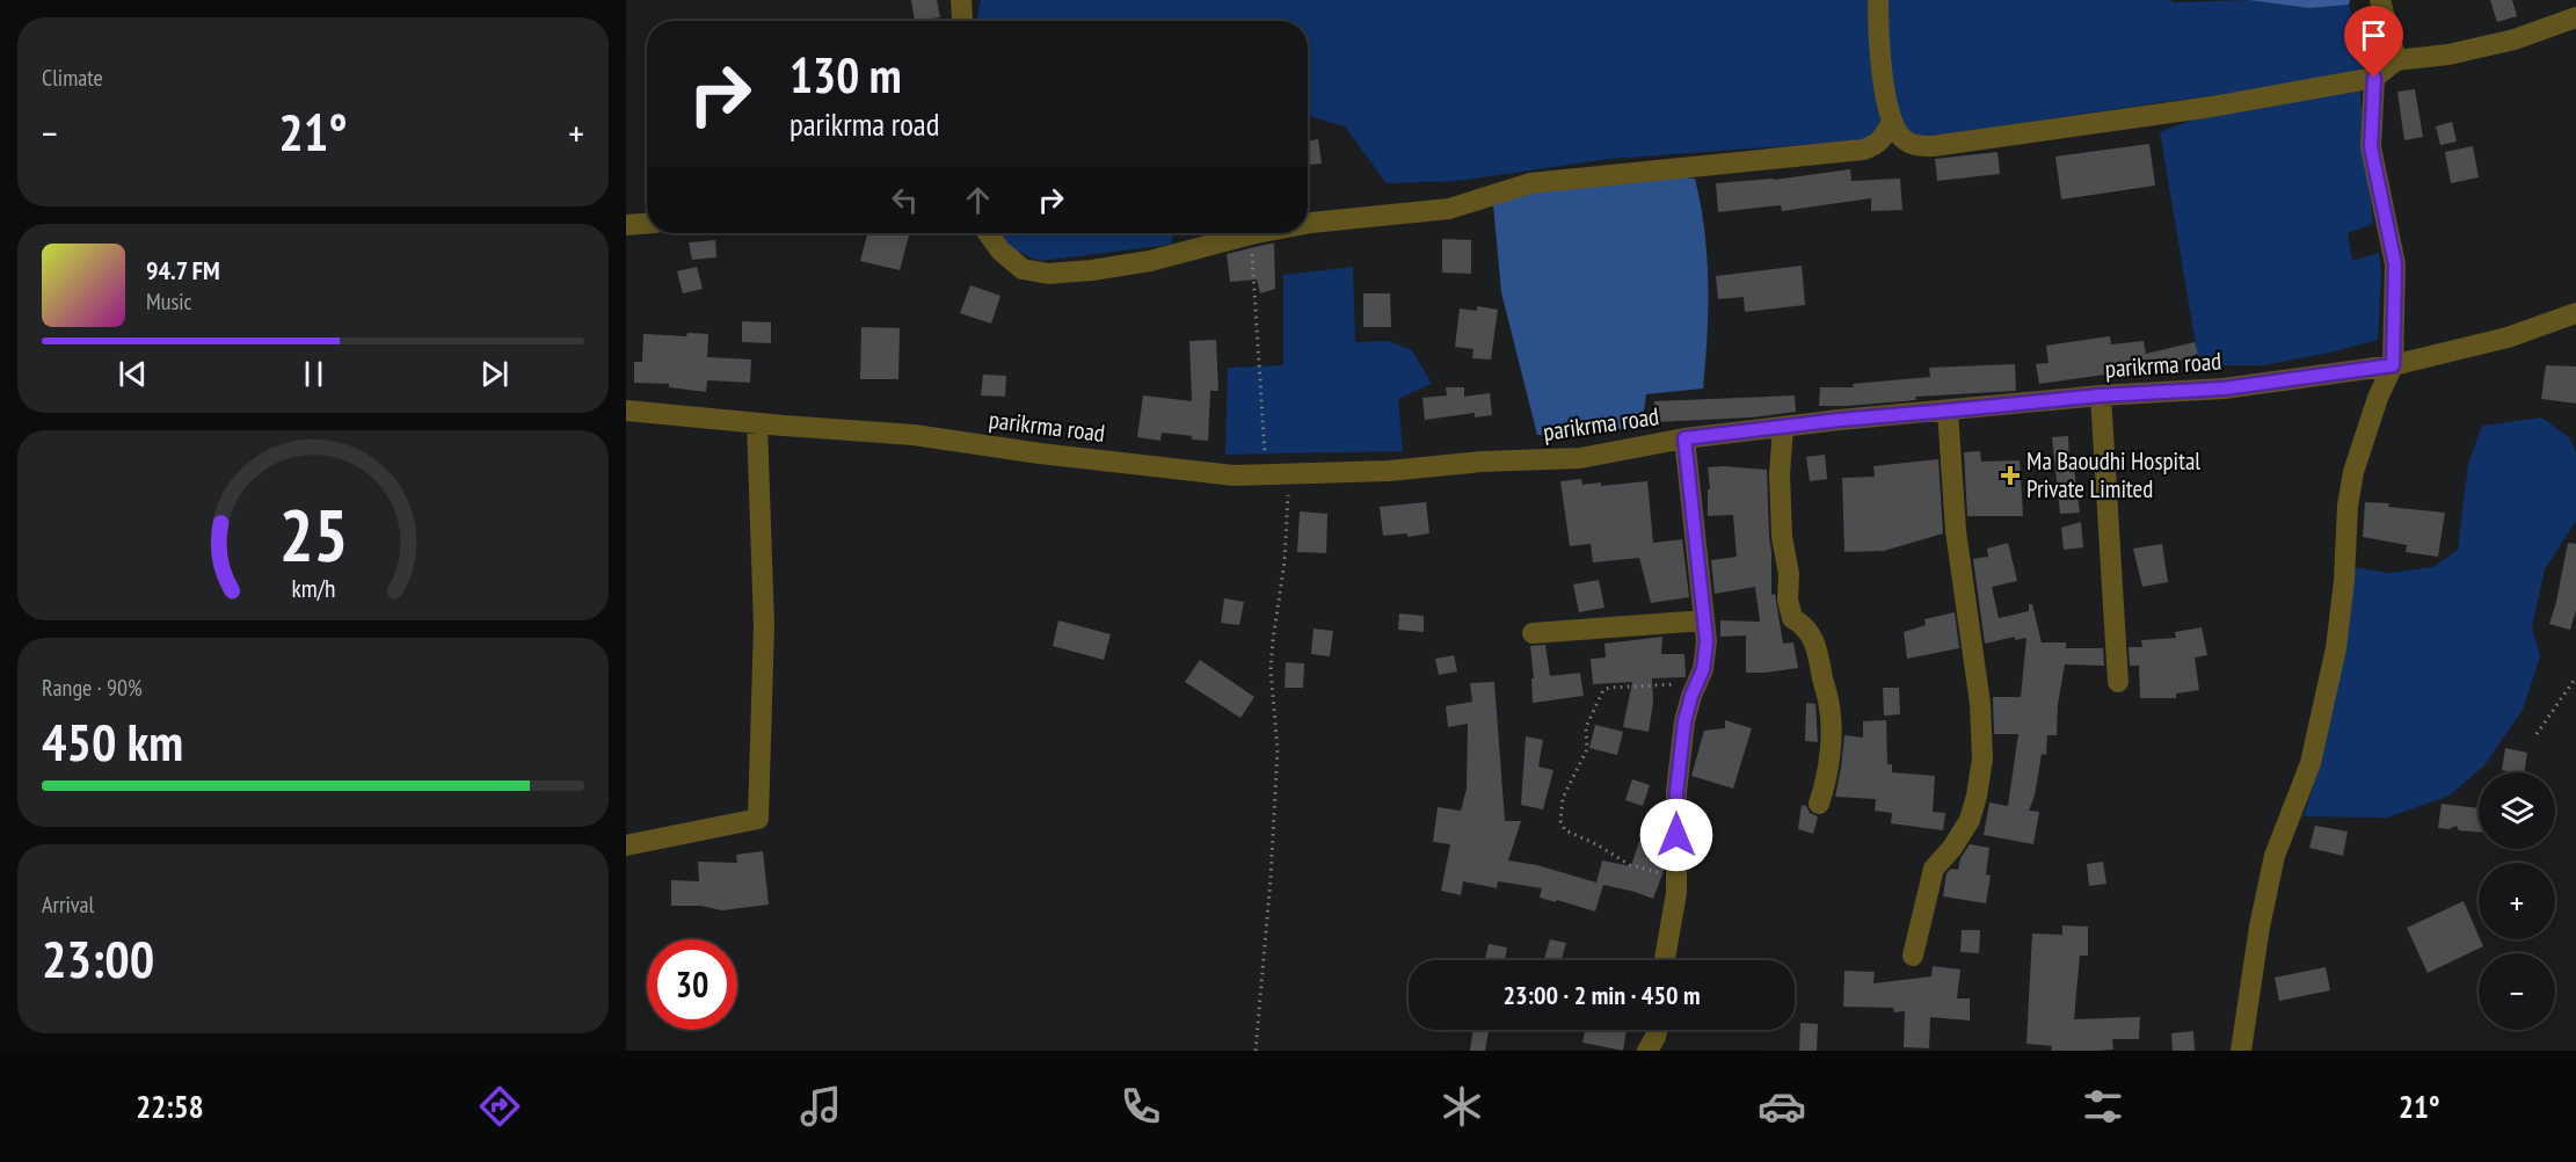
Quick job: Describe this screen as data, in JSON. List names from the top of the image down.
{
  "streets": {
    "street": ["parikrma road"]
  },
  "places": {
    "health": ["Ma Baoudhi Hospital Private Limited"]
  },
  "page": {
    "tile": [
      "Climate",
      ["Range · 90%", "450 km"],
      ["Arrival", "23:00"]
    ],
    "turn": ["130 m", "parikrma road"],
    "heat": ["−", "21°", "+"],
    "song": ["94.7 FM", "Music"],
    "map_buttons": ["+", "−"],
    "limit": "30",
    "trip": "23:00 · 2 min · 450 m",
    "tabs": ["22:58", "21°"],
    "gauge": ["25", "km/h"]
  }
}
